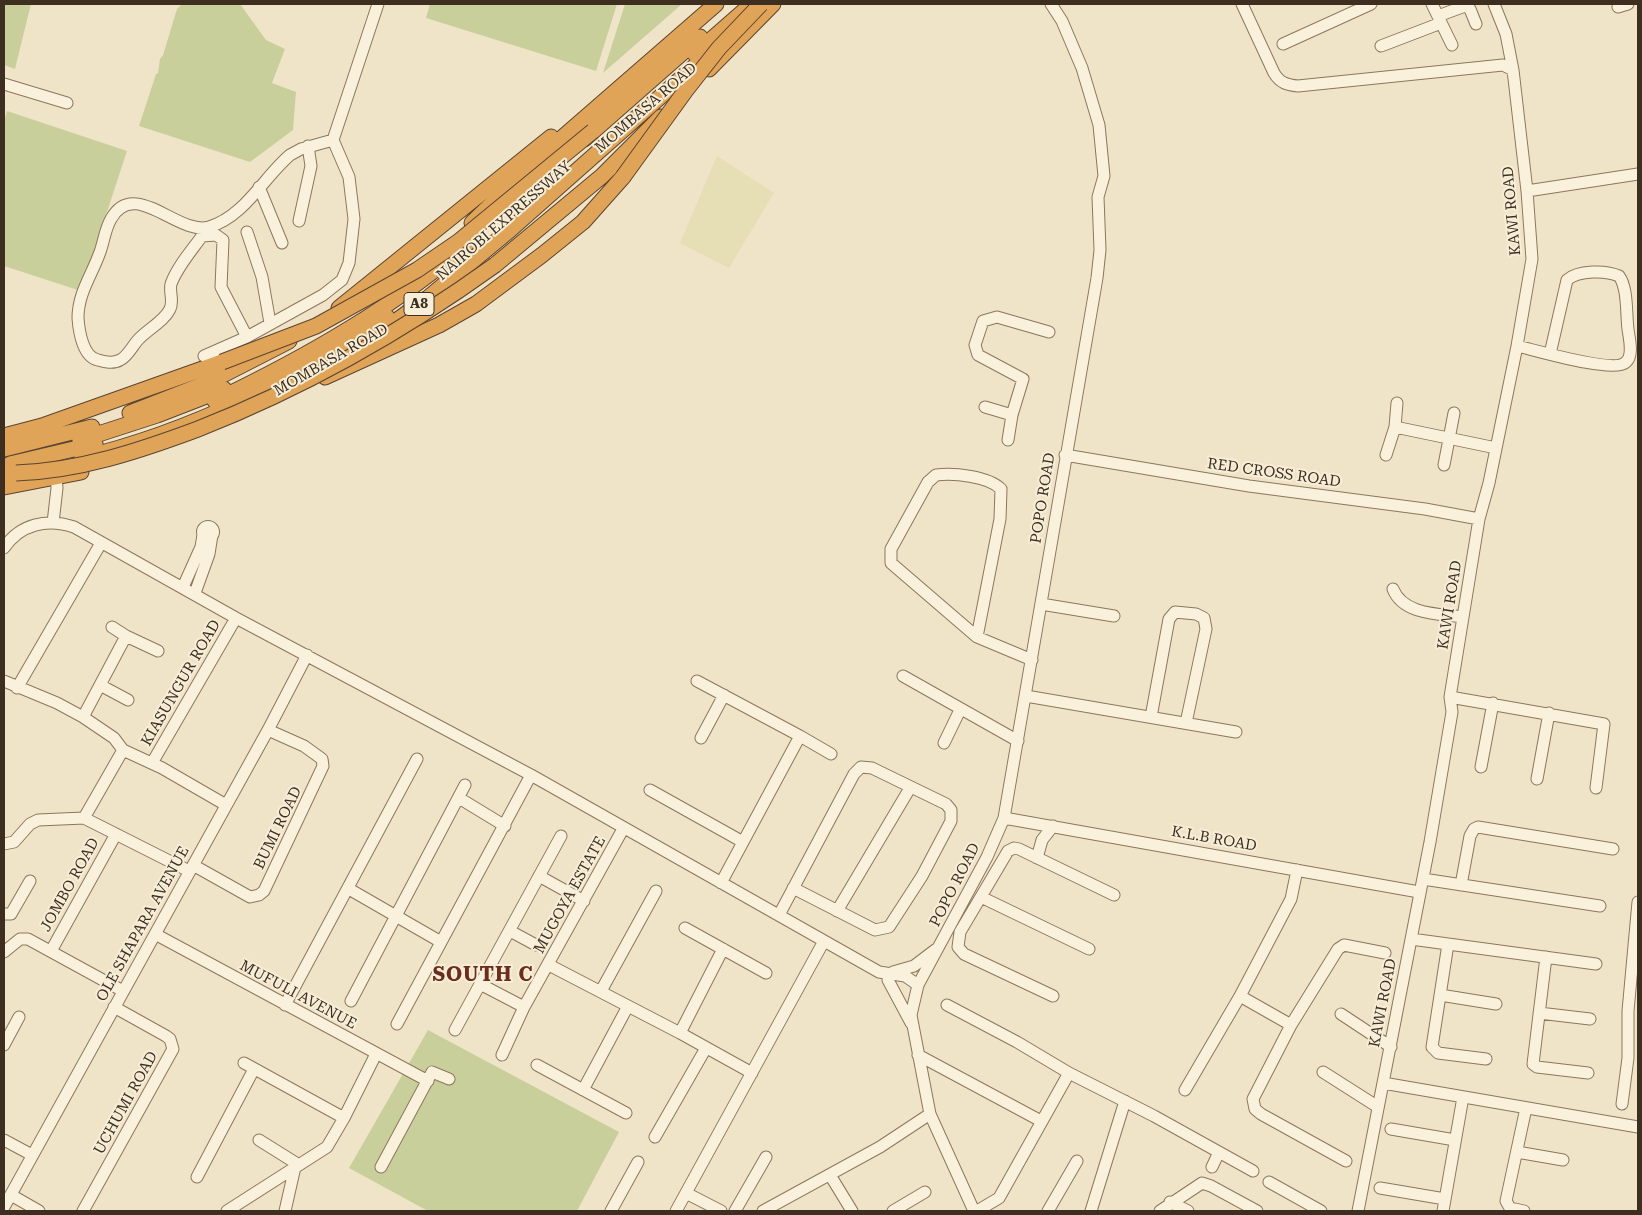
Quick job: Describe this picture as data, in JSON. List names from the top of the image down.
{
  "streets": {
    "highway": ["MOMBASA ROAD", "NAIROBI EXPRESSWAY", "A8"],
    "street": [
      "KAWI ROAD",
      "RED CROSS ROAD",
      "POPO ROAD",
      "KIASUNGUR ROAD",
      "BUMI ROAD",
      "K.L.B ROAD",
      "JOMBO ROAD",
      "MUGOYA ESTATE",
      "OLE SHAPARA AVENUE",
      "MUFULI AVENUE",
      "UCHUMI ROAD"
    ]
  },
  "crossings": [
    ["MOMBASA ROAD", "NAIROBI EXPRESSWAY"],
    ["KAWI ROAD", "RED CROSS ROAD"],
    ["KAWI ROAD", "K.L.B ROAD"],
    ["RED CROSS ROAD", "POPO ROAD"],
    ["POPO ROAD", "K.L.B ROAD"],
    ["BUMI ROAD", "JOMBO ROAD"],
    ["BUMI ROAD", "OLE SHAPARA AVENUE"],
    ["OLE SHAPARA AVENUE", "MUFULI AVENUE"],
    ["OLE SHAPARA AVENUE", "UCHUMI ROAD"]
  ],
  "districts": ["SOUTH C"]
}
